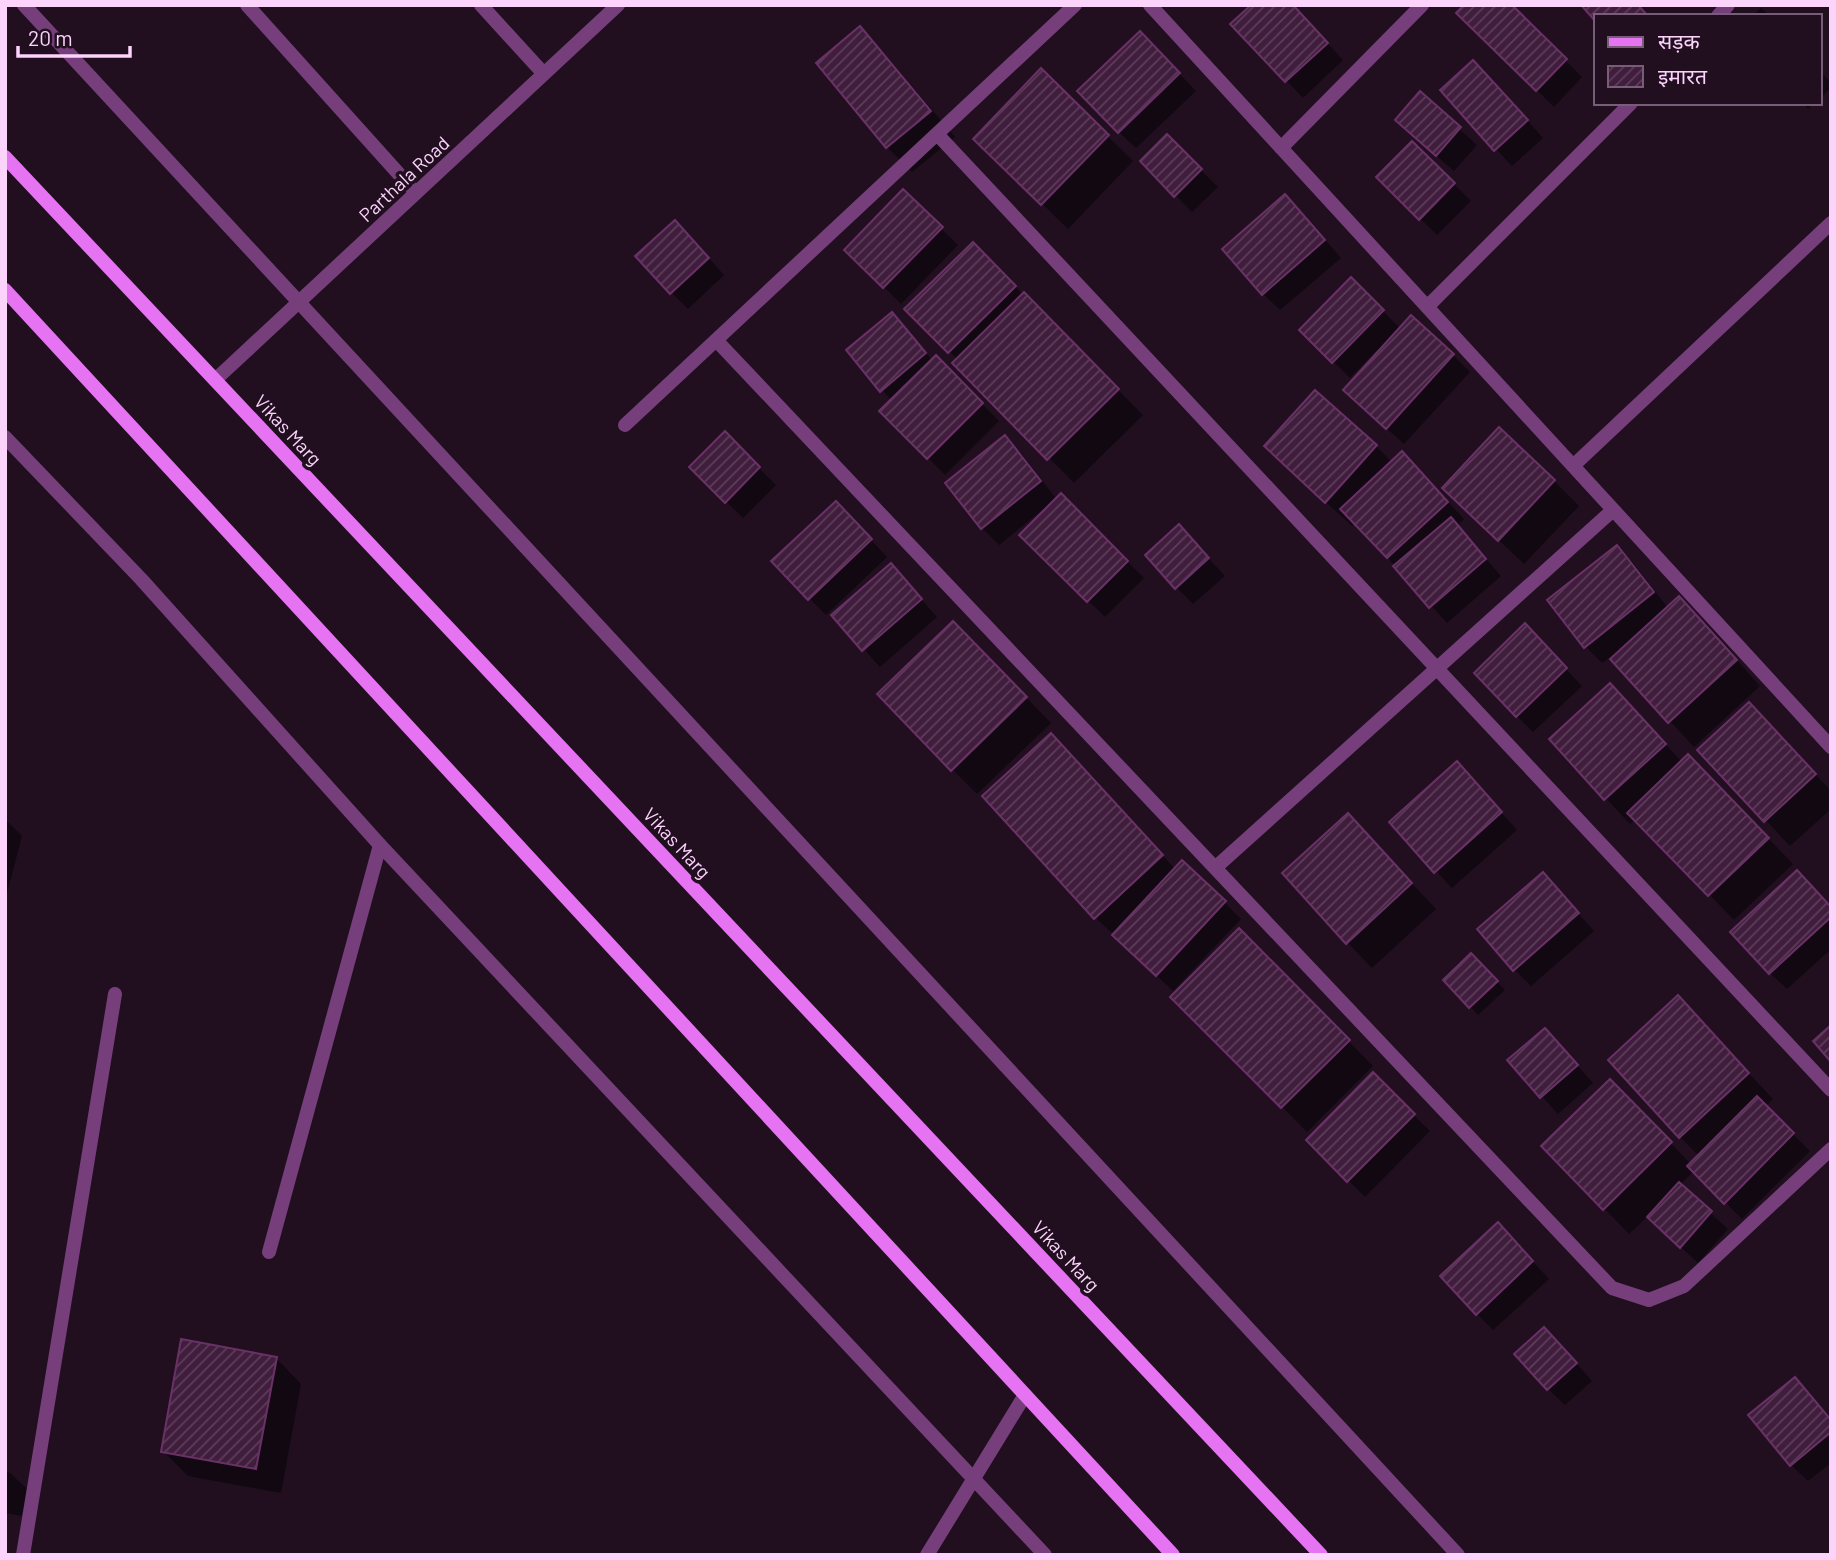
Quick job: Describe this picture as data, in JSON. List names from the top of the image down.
{
  "streets": {
    "main road": ["Vikas Marg"],
    "street": ["Parthala Road"]
  },
  "crossings": [
    ["Parthala Road", "Vikas Marg"]
  ],
  "legend": ["सड़क", "इमारत"],
  "scale_bar": "20 m"
}
